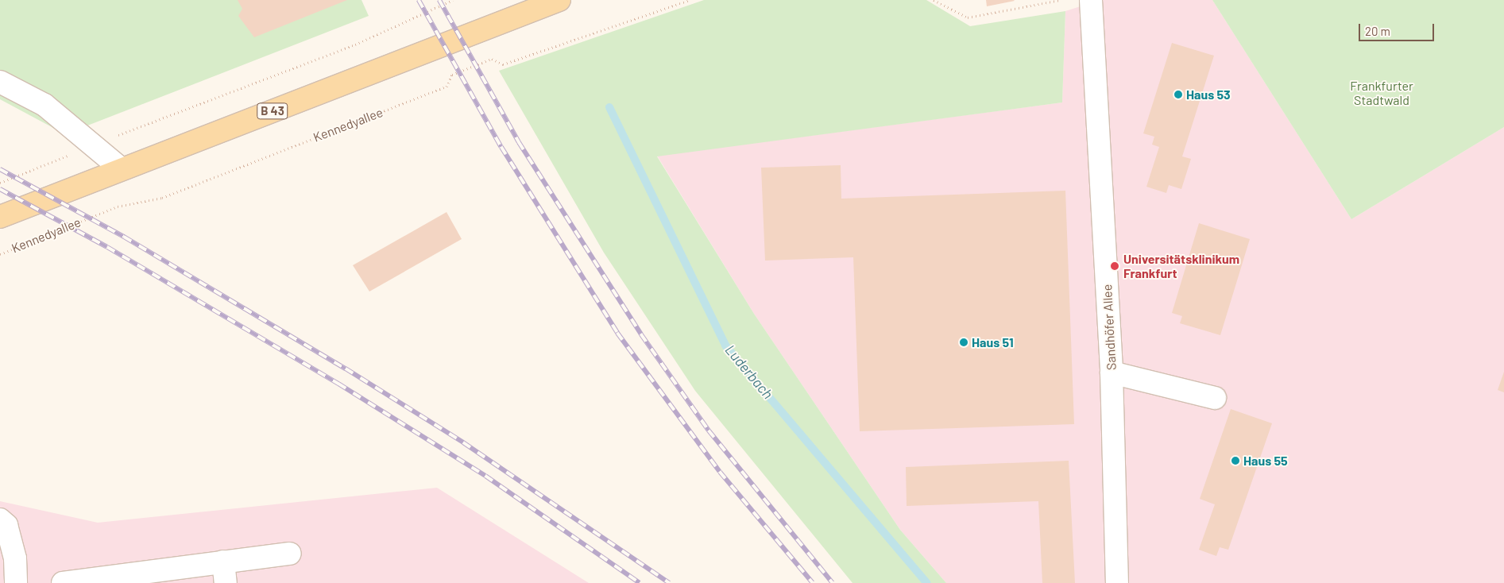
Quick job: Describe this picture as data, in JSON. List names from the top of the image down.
{
  "streets": {
    "main road": ["B 43"],
    "street": ["Sandhöfer Allee"],
    "path": ["Kennedyallee"]
  },
  "water": ["Luderbach"],
  "parks": ["Frankfurter Stadtwald"],
  "places": [
    "Haus 53",
    "Universitätsklinikum Frankfurt",
    "Haus 51",
    "Haus 55"
  ],
  "scale_bar": "20 m"
}
